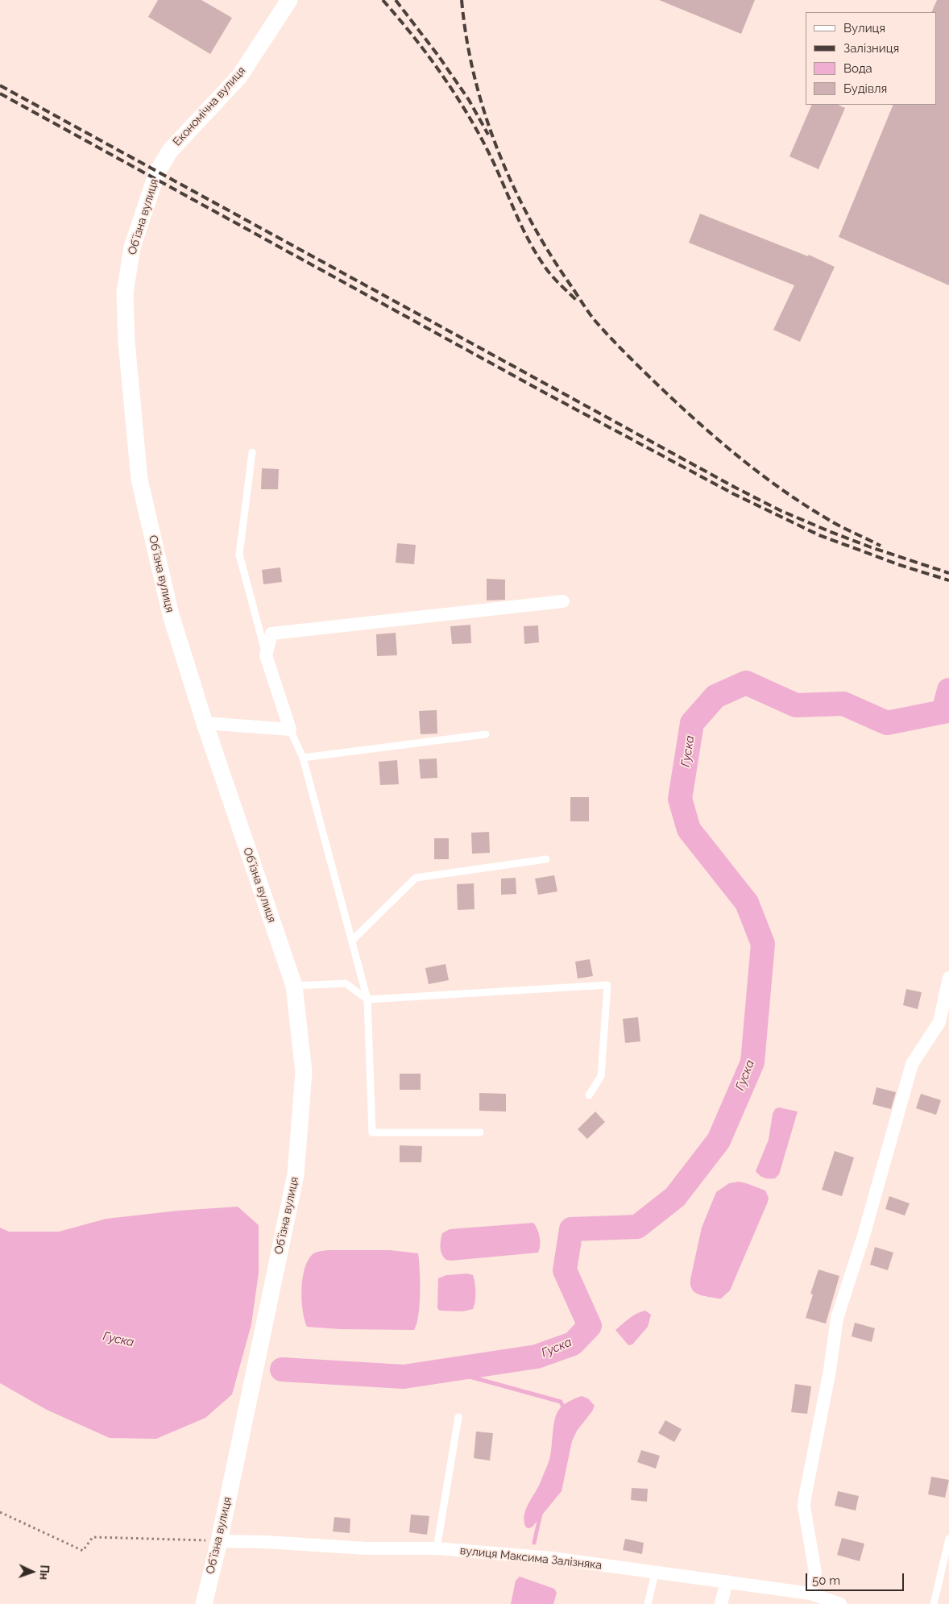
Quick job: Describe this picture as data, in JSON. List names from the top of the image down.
{
  "streets": {
    "street": ["Економічна вулиця", "Обʼїзна вулиця", "вулиця Максима Залізняка"]
  },
  "crossings": [
    ["Економічна вулиця", "Обʼїзна вулиця"],
    ["Обʼїзна вулиця", "вулиця Максима Залізняка"]
  ],
  "water": ["Гуска"],
  "legend": [
    "Вулиця",
    "Залізниця",
    "Вода",
    "Будівля"
  ],
  "scale_bar": "50 m",
  "north": "right"
}
